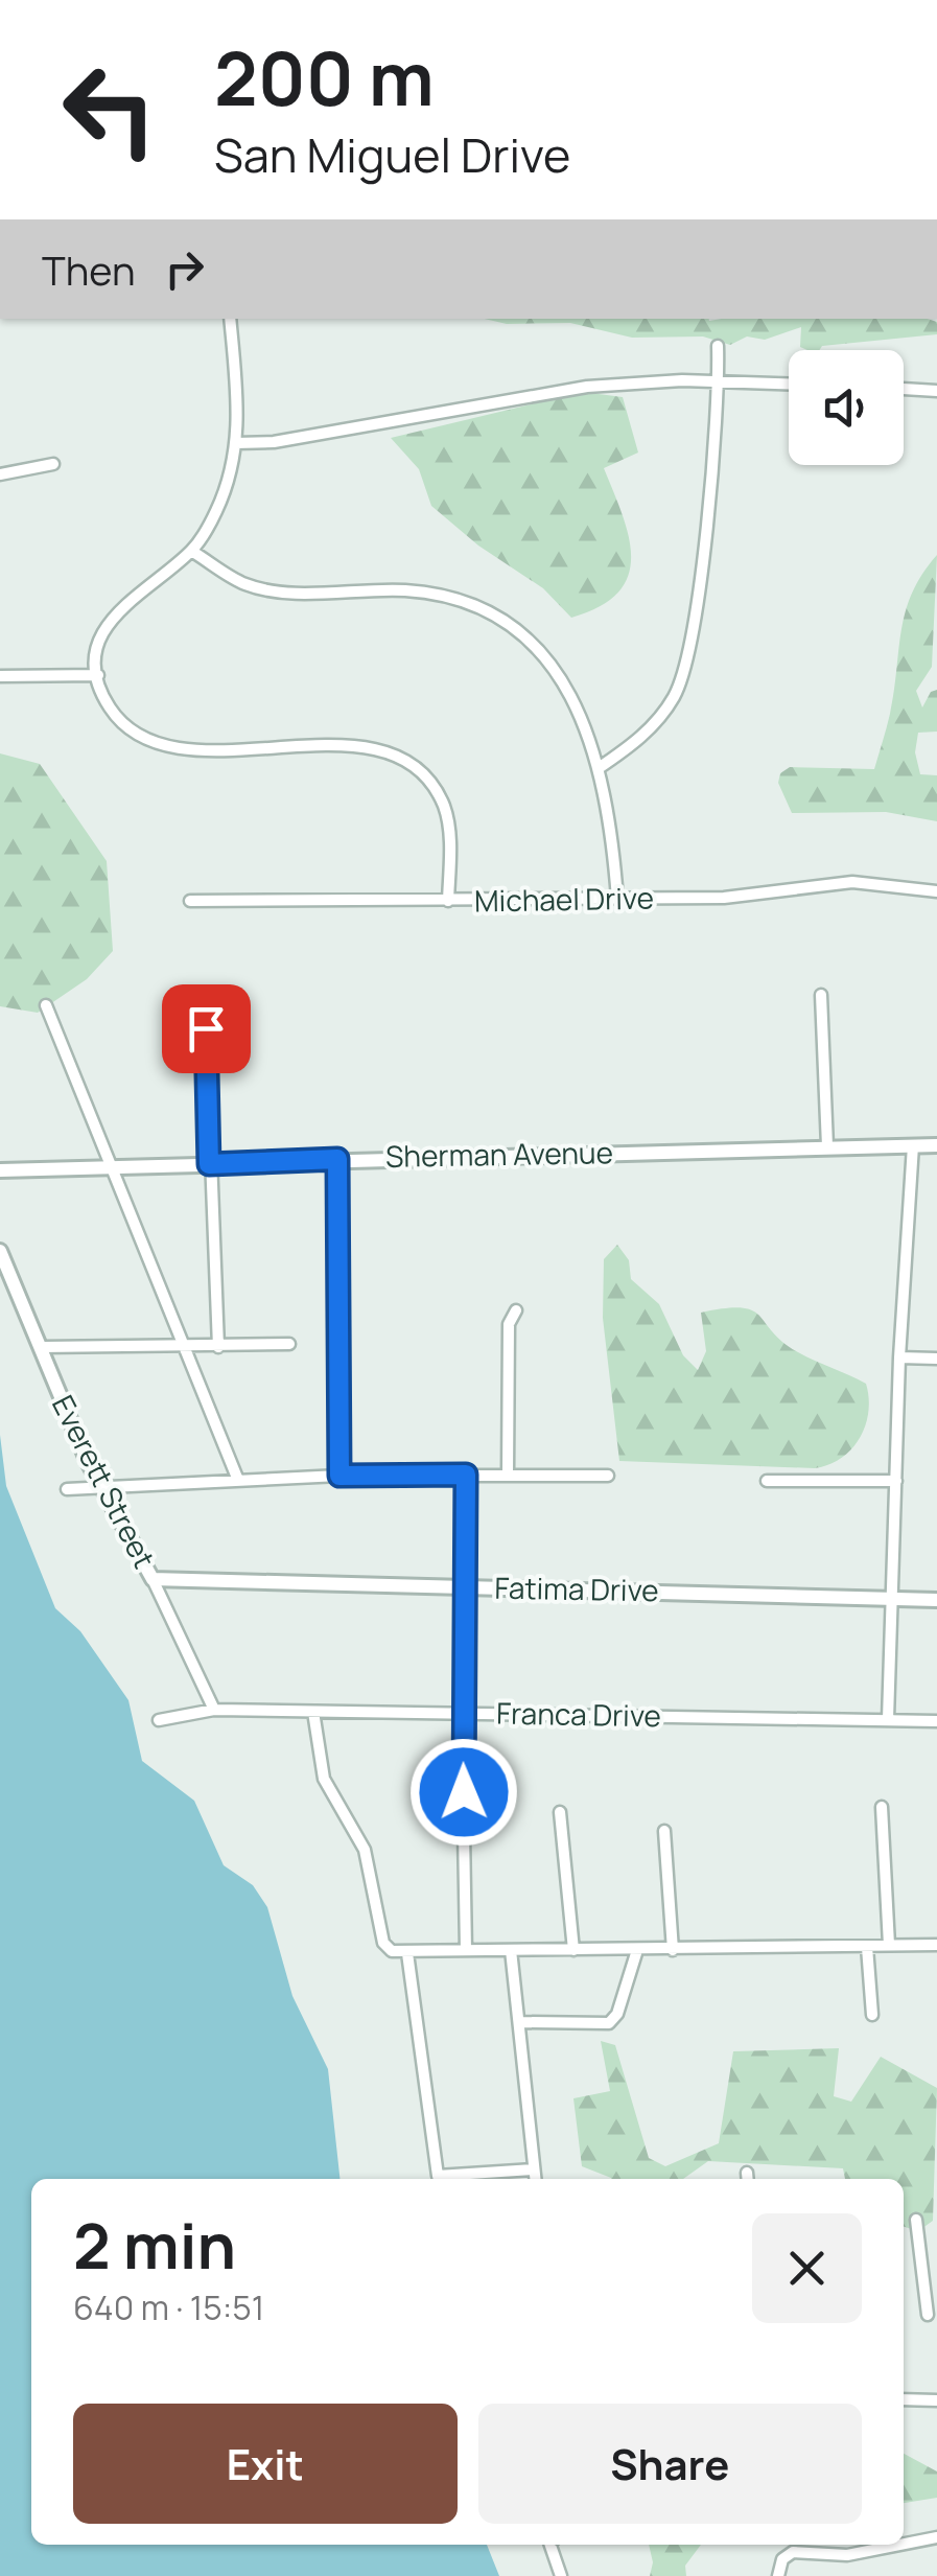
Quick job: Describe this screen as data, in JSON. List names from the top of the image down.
{
  "streets": {
    "street": [
      "Michael Drive",
      "Sherman Avenue",
      "Everett Street",
      "Fatima Drive",
      "Franca Drive"
    ]
  },
  "crossings": [
    ["Everett Street", "Fatima Drive"],
    ["Everett Street", "Franca Drive"]
  ],
  "page": {
    "turn": ["200 m", "San Miguel Drive"],
    "then": "Then",
    "heading": ["2 min", "640 m · 15:51"],
    "buttons": ["Exit", "Share"]
  }
}
